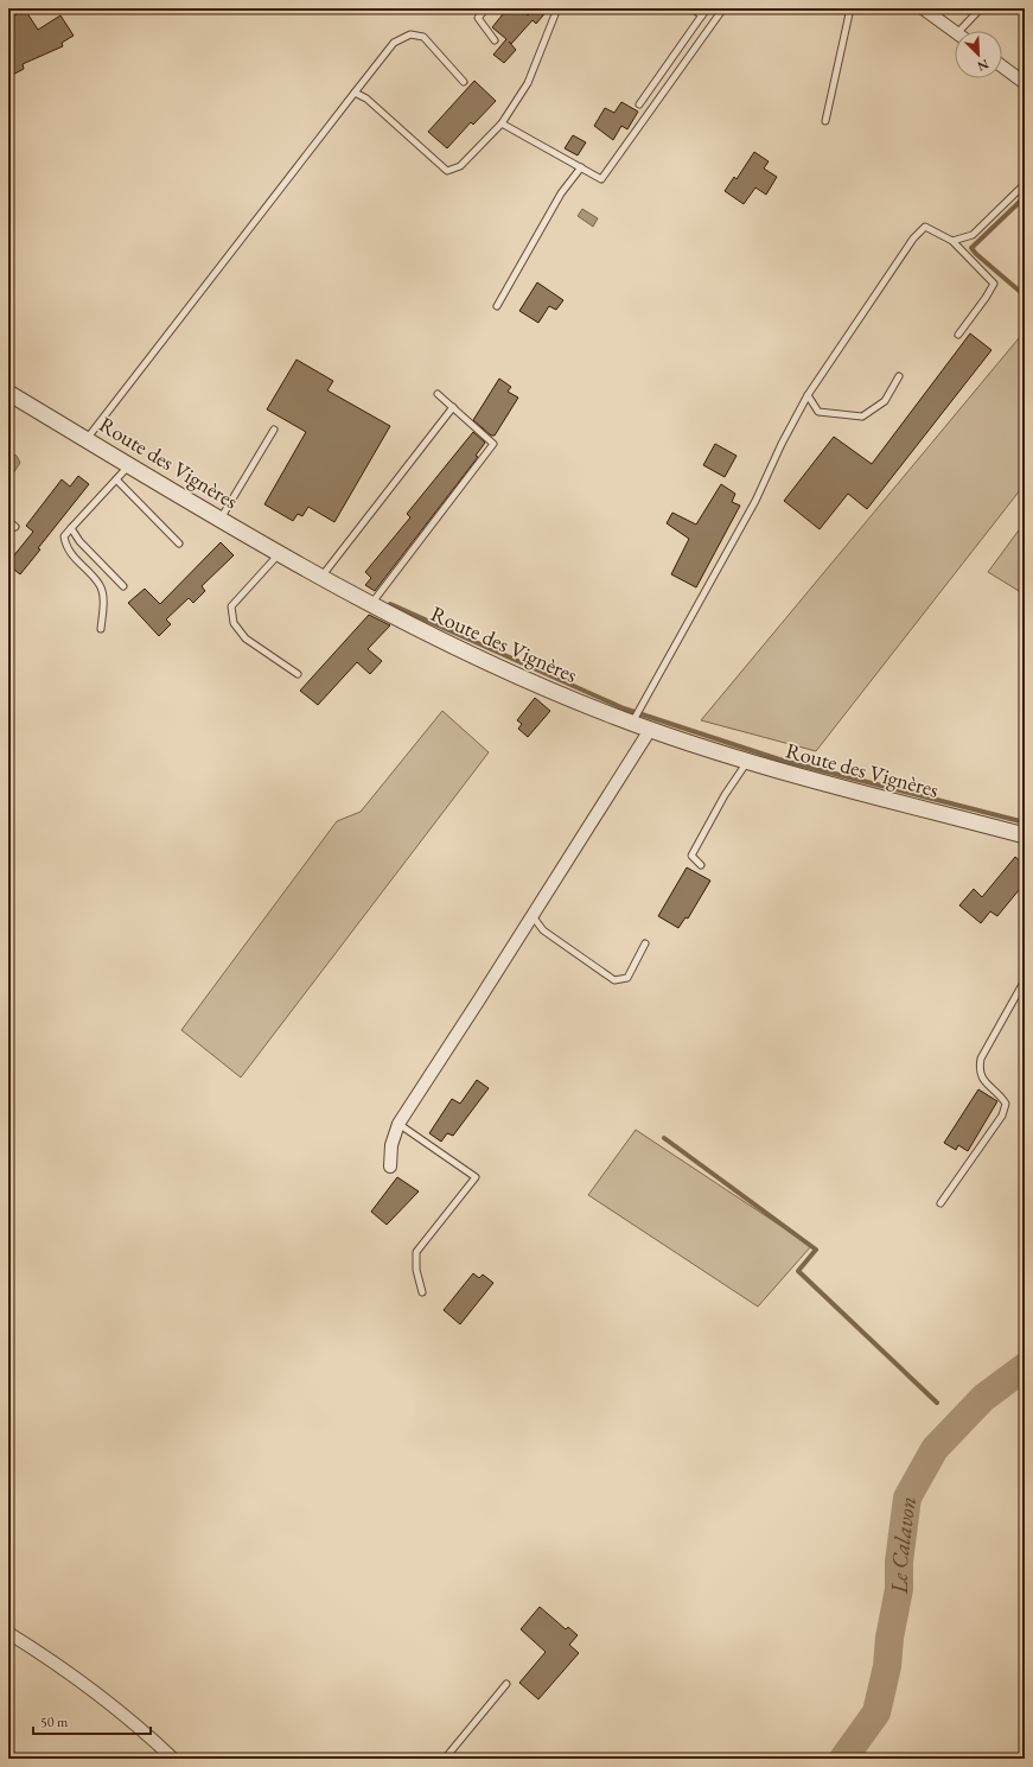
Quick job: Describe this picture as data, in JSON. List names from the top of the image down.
{
  "streets": {
    "street": ["Route des Vignères"]
  },
  "water": ["Le Calavon"],
  "scale_bar": "50 m",
  "north": "bottom right"
}
